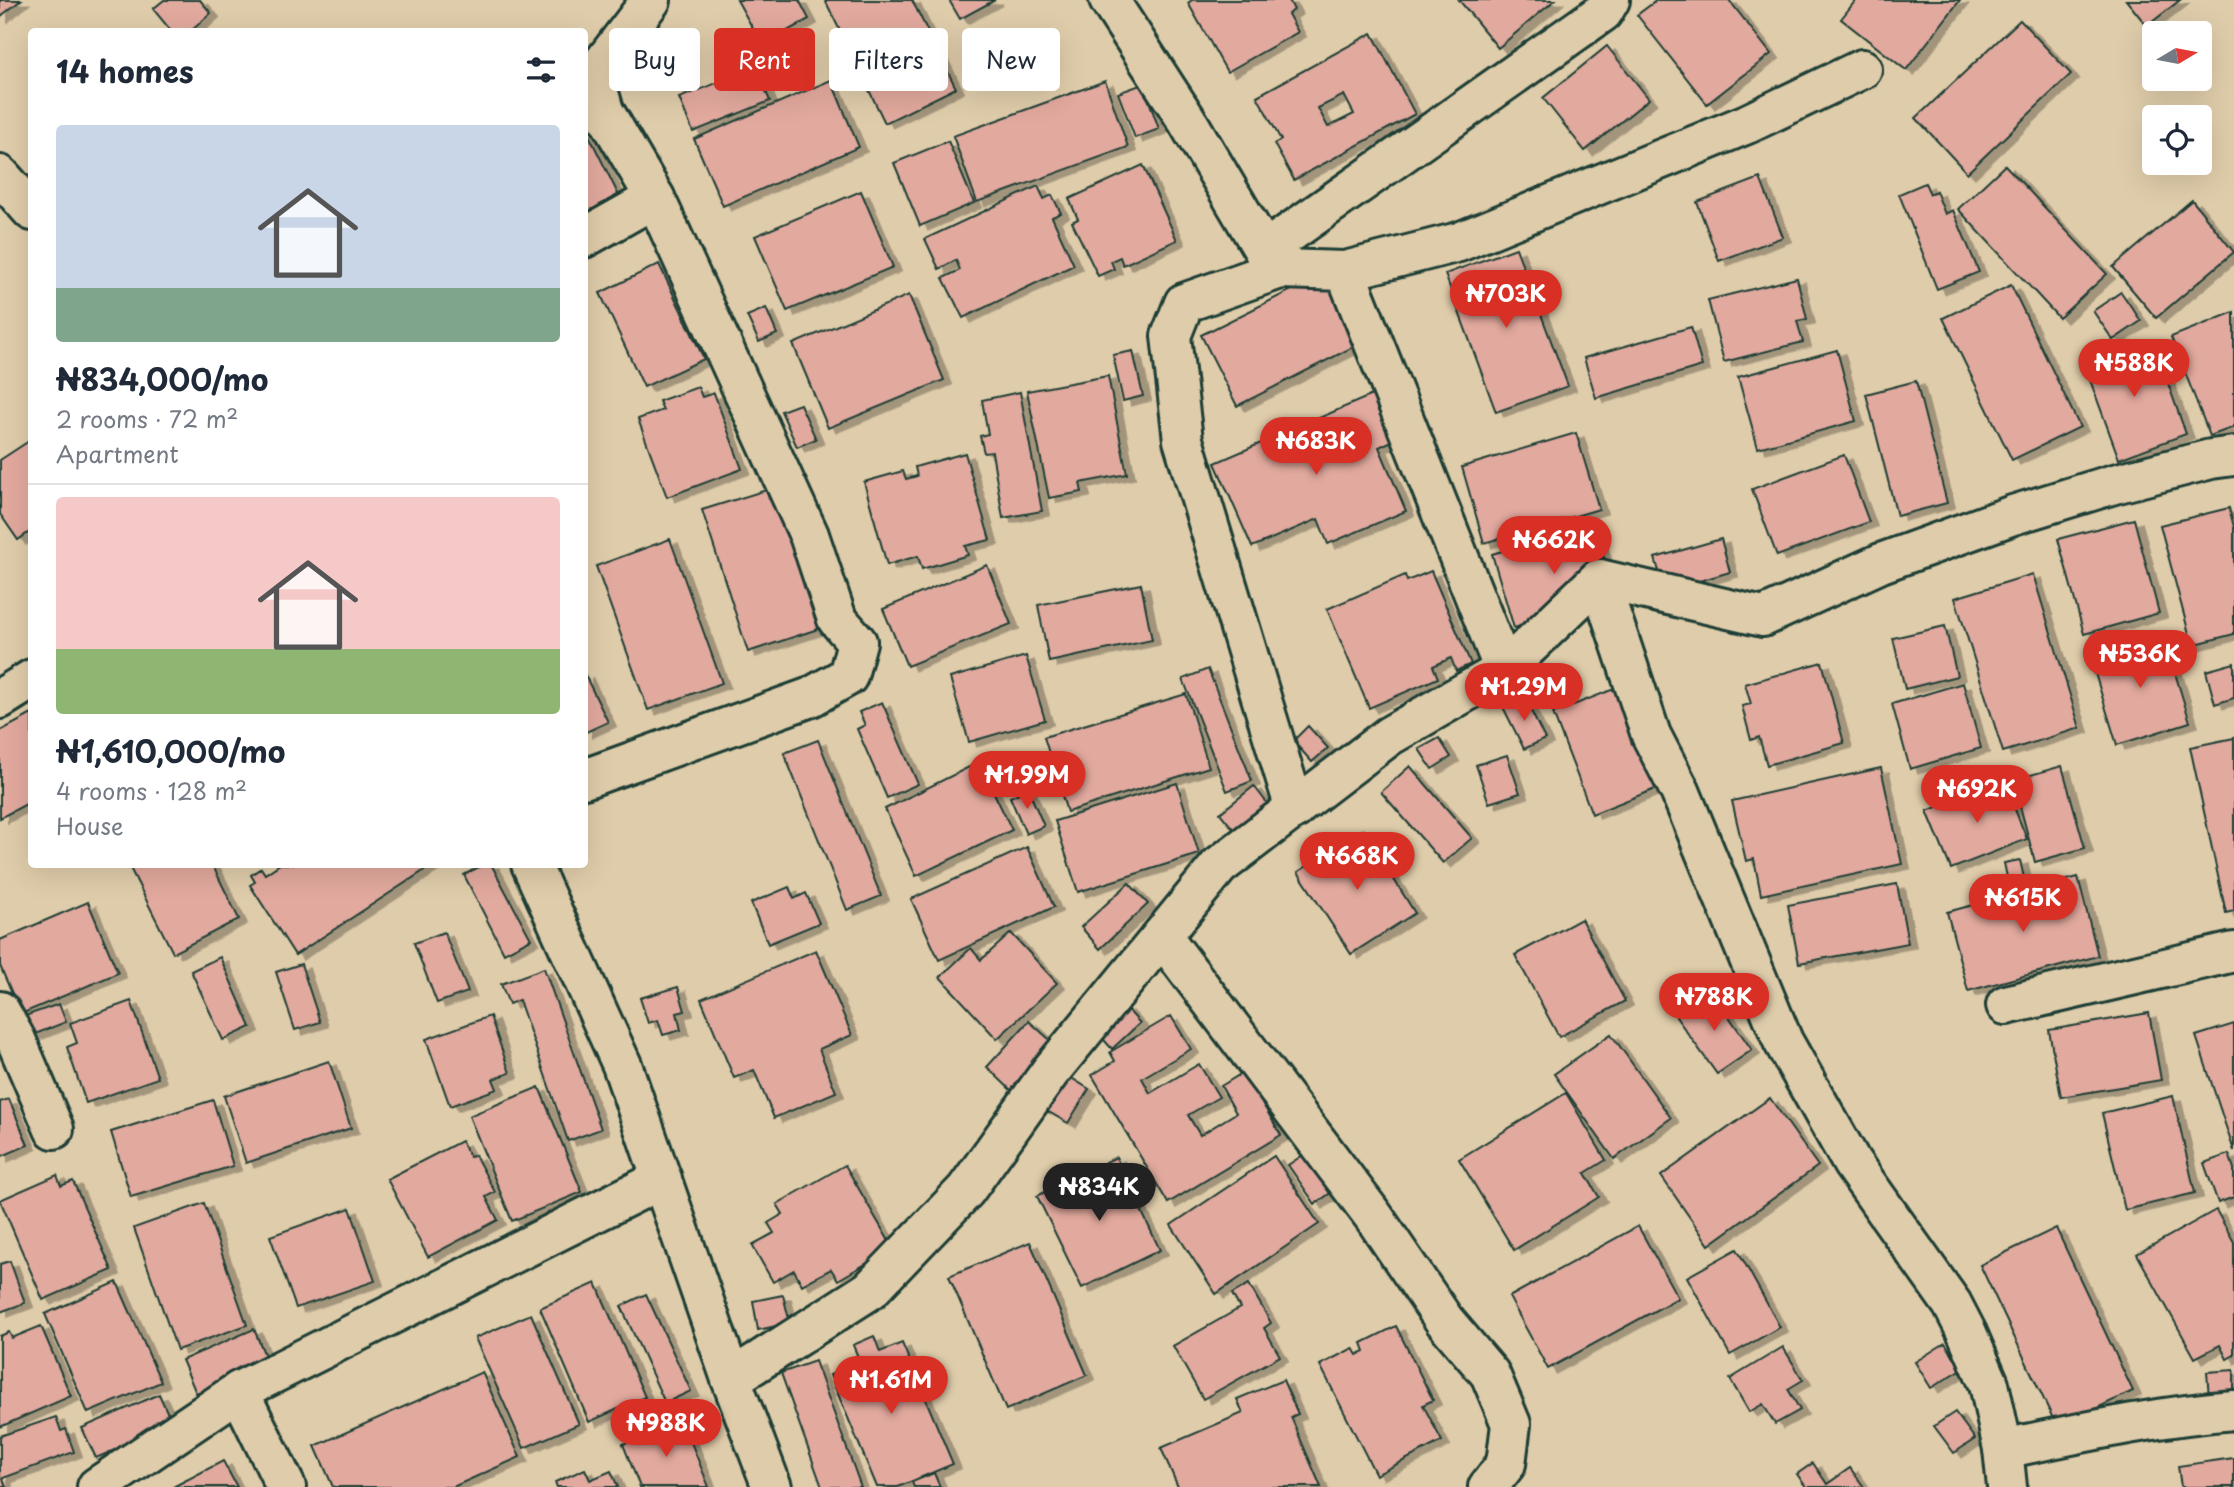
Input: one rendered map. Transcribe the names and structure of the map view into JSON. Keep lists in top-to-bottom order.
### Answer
{
  "north": "right",
  "page": {
    "chip": [
      "Buy",
      "Rent",
      "Filters",
      "New"
    ],
    "heading": "14 homes",
    "list": [
      {
        "name": "₦834,000/mo",
        "note": "2 rooms · 72 m² · Apartment"
      },
      {
        "name": "₦1,610,000/mo",
        "note": "4 rooms · 128 m² · House"
      }
    ],
    "price": [
      "₦703K",
      "₦588K",
      "₦683K",
      "₦662K",
      "₦536K",
      "₦1.29M",
      "₦1.99M",
      "₦692K",
      "₦668K",
      "₦615K",
      "₦788K",
      "₦834K",
      "₦1.61M",
      "₦988K"
    ]
  }
}
